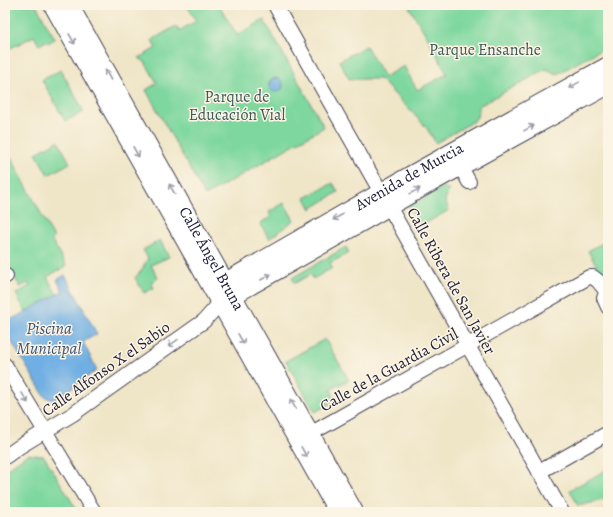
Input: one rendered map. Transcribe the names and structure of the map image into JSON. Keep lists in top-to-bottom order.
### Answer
{
  "streets": {
    "main road": ["Avenida de Murcia", "Calle Ángel Bruna"],
    "street": ["Calle Ribera de San Javier", "Calle Alfonso X el Sabio", "Calle de la Guardia Civil"]
  },
  "crossings": [
    ["Avenida de Murcia", "Calle Ángel Bruna"],
    ["Avenida de Murcia", "Calle Ribera de San Javier"],
    ["Avenida de Murcia", "Calle Alfonso X el Sabio"],
    ["Calle Ángel Bruna", "Calle Alfonso X el Sabio"],
    ["Calle Ángel Bruna", "Calle de la Guardia Civil"],
    ["Calle Ribera de San Javier", "Calle de la Guardia Civil"]
  ],
  "one_way": ["Calle Alfonso X el Sabio"],
  "water": ["Piscina Municipal"],
  "parks": ["Parque Ensanche", "Parque de Educación Vial"]
}
